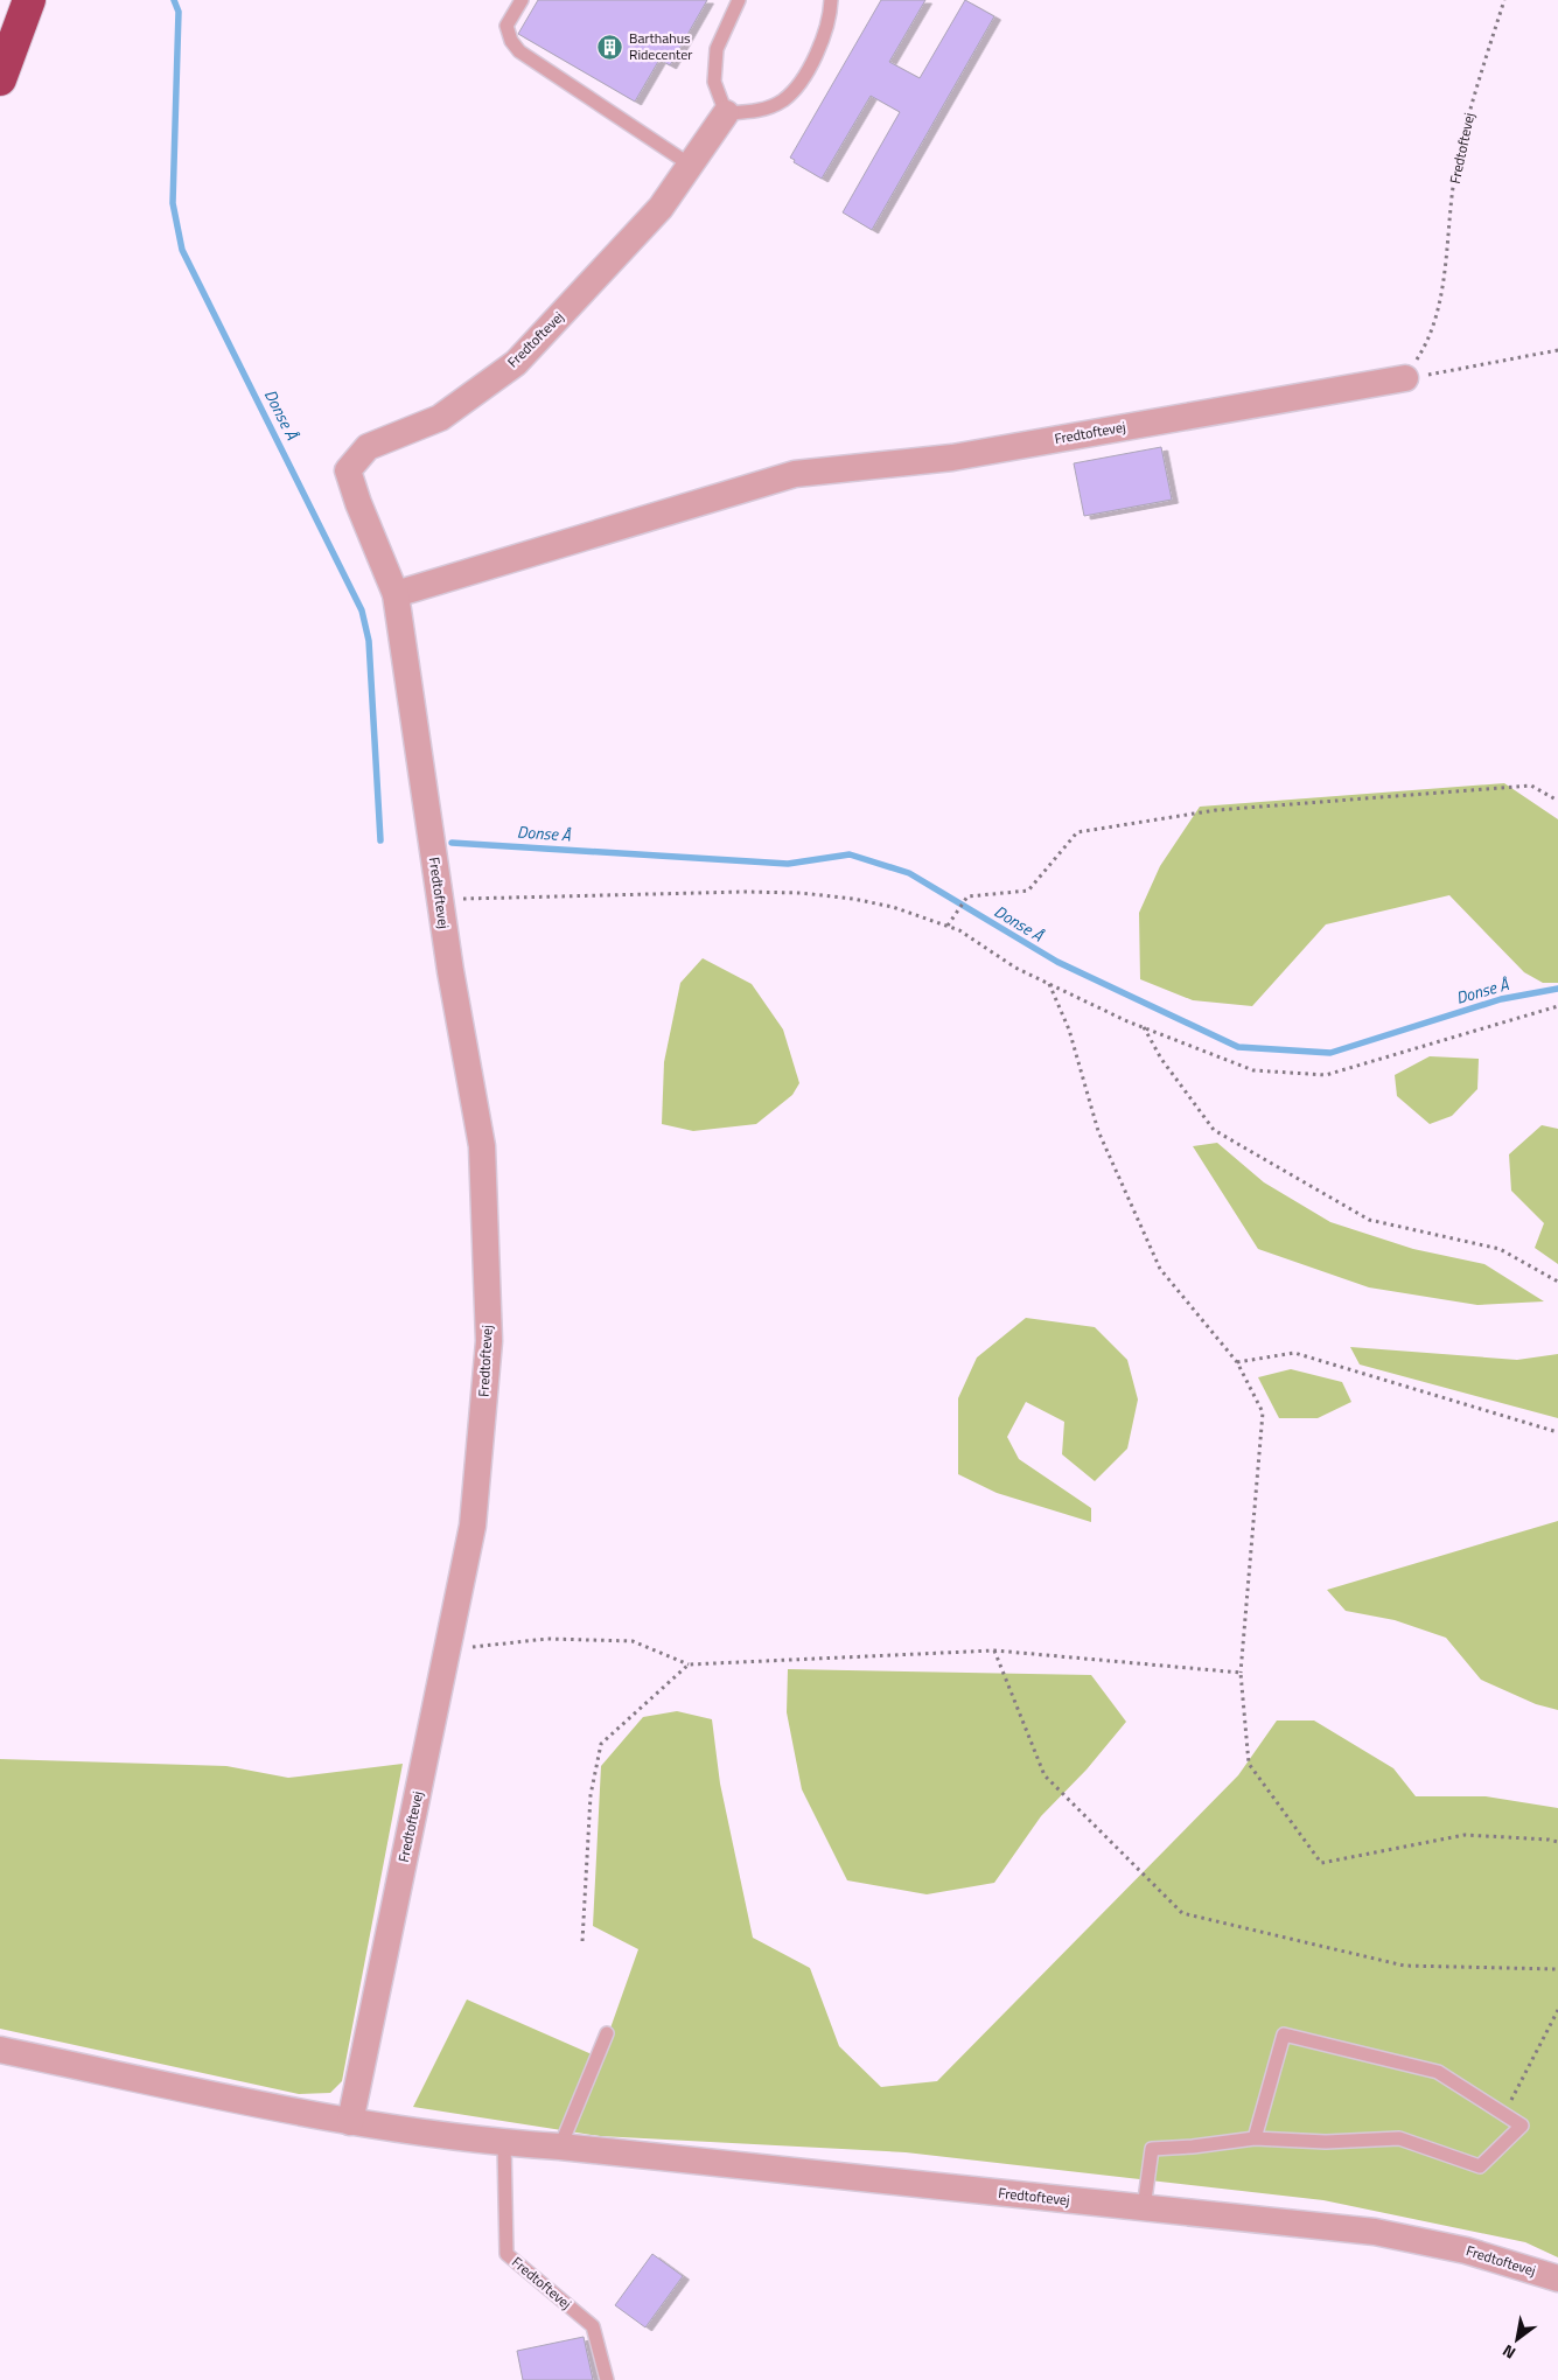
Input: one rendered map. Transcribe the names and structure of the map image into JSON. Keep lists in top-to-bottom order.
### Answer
{
  "streets": {
    "street": ["Fredtoftevej"]
  },
  "water": ["Donse Å"],
  "places": {
    "building": ["Barthahus Ridecenter"]
  },
  "north": "bottom left"
}
